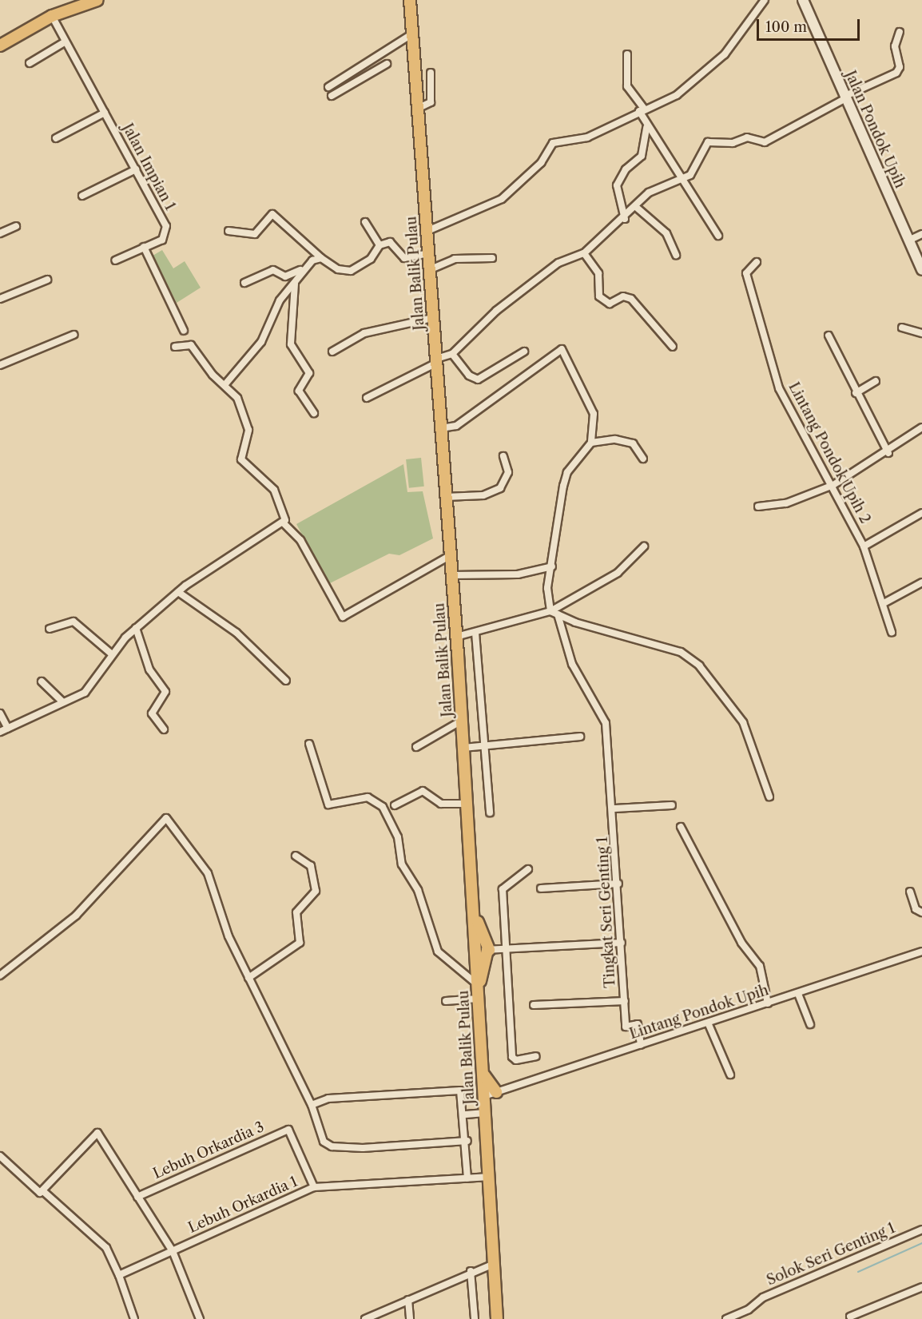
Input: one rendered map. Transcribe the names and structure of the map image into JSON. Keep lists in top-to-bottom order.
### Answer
{
  "streets": {
    "main road": ["Jalan Pondok Upih", "Jalan Balik Pulau"],
    "street": [
      "Jalan Impian 1",
      "Lintang Pondok Upih 2",
      "Tingkat Seri Genting 1",
      "Lintang Pondok Upih",
      "Lebuh Orkardia 3",
      "Lebuh Orkardia 1",
      "Solok Seri Genting 1"
    ]
  },
  "crossings": [
    ["Jalan Balik Pulau", "Lintang Pondok Upih"],
    ["Jalan Balik Pulau", "Lebuh Orkardia 1"],
    ["Tingkat Seri Genting 1", "Lintang Pondok Upih"],
    ["Lebuh Orkardia 3", "Lebuh Orkardia 1"]
  ],
  "scale_bar": "100 m"
}
